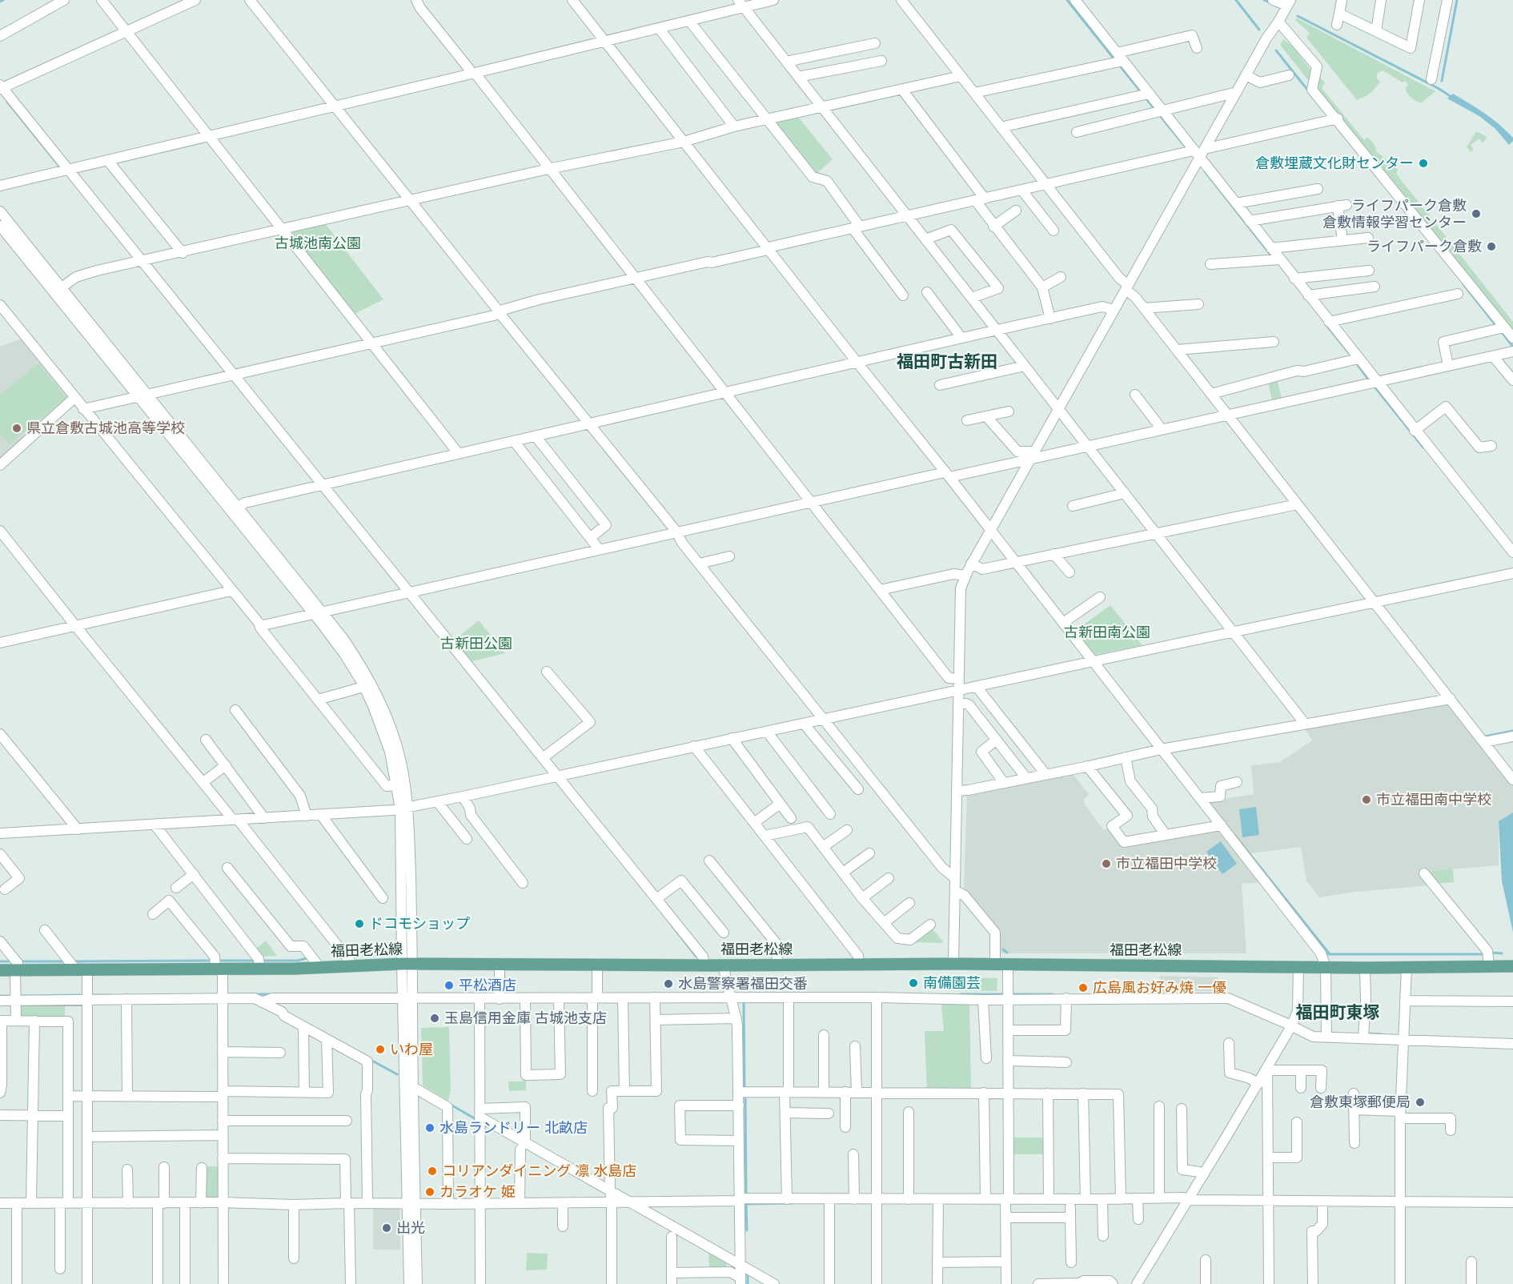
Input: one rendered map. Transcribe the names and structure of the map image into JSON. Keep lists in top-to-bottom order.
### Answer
{
  "streets": {
    "main road": ["福田老松線"]
  },
  "districts": ["福田町古新田", "福田町東塚"],
  "parks": ["古城池南公園", "古新田南公園", "古新田公園"],
  "places": [
    "倉敷埋蔵文化財センター",
    "ライフパーク倉敷 倉敷情報学習センター",
    "ライフパーク倉敷",
    "県立倉敷古城池高等学校",
    "市立福田南中学校",
    "市立福田中学校",
    "ドコモショップ",
    "南備園芸",
    "水島警察署福田交番",
    "平松酒店",
    "広島風お好み焼 一優",
    "玉島信用金庫 古城池支店",
    "いわ屋",
    "倉敷東塚郵便局",
    "水島ランドリー 北畝店",
    "コリアンダイニング 凛 水島店",
    "カラオケ 姫",
    "出光"
  ]
}
